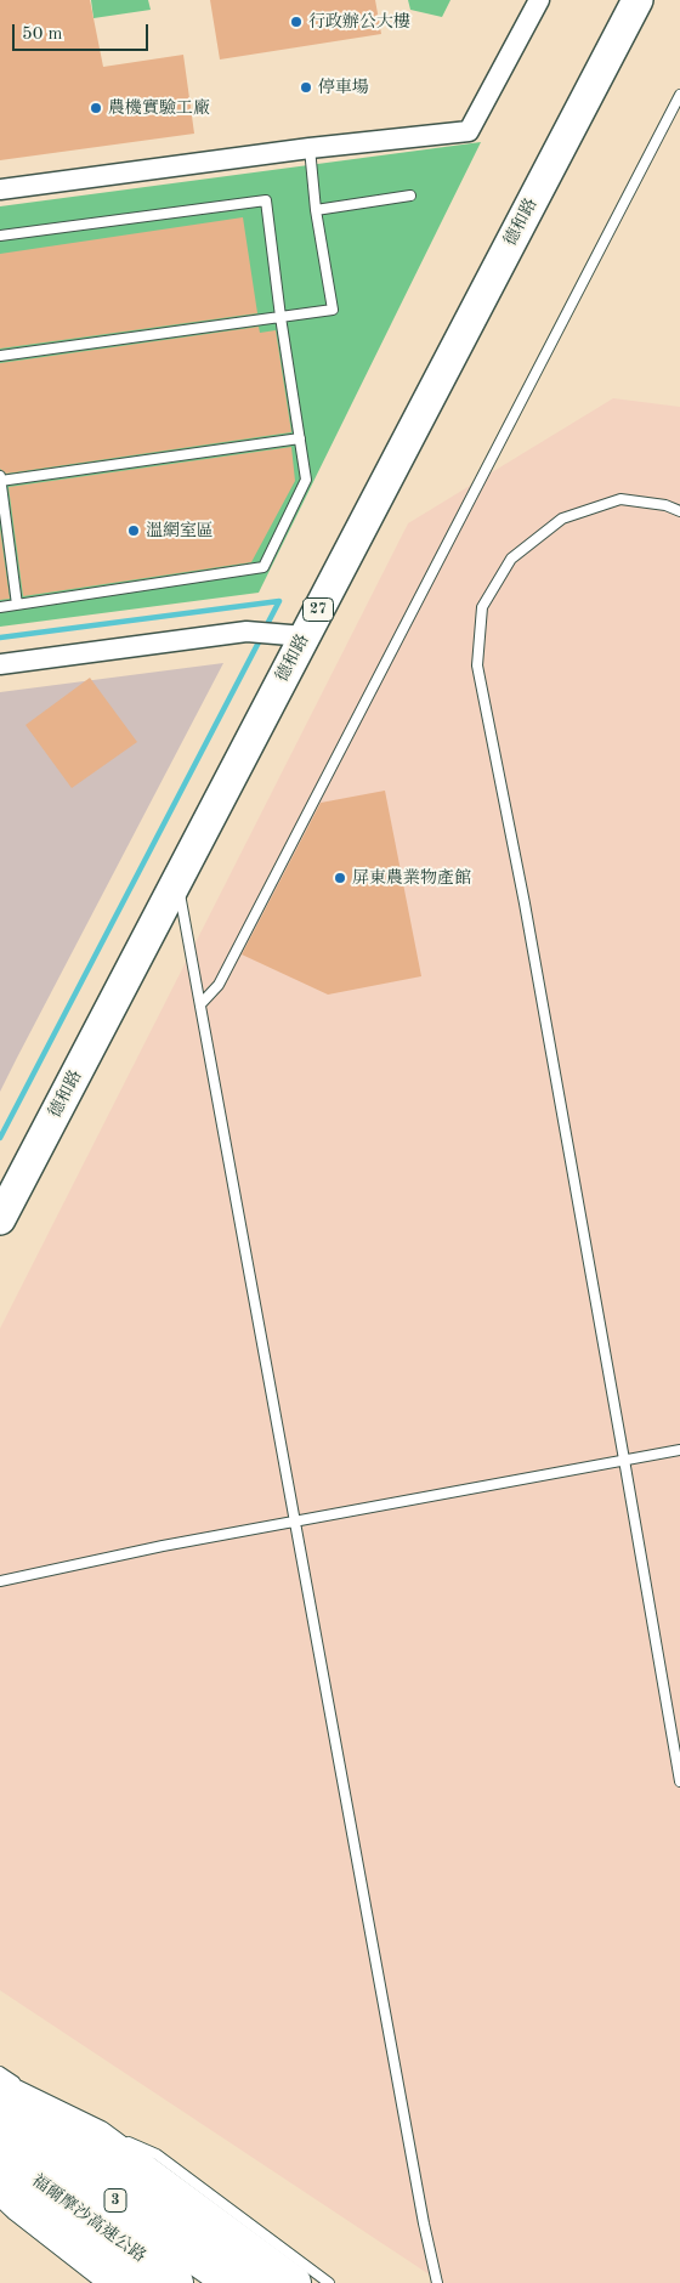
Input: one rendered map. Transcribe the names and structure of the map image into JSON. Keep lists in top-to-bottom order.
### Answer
{
  "streets": {
    "highway": ["3", "福爾摩沙高速公路"],
    "main road": ["德和路", "27"]
  },
  "places": [
    "行政辦公大樓",
    "停車場",
    "農機實驗工廠",
    "溫網室區",
    "屏東農業物產館"
  ],
  "scale_bar": "50 m"
}
